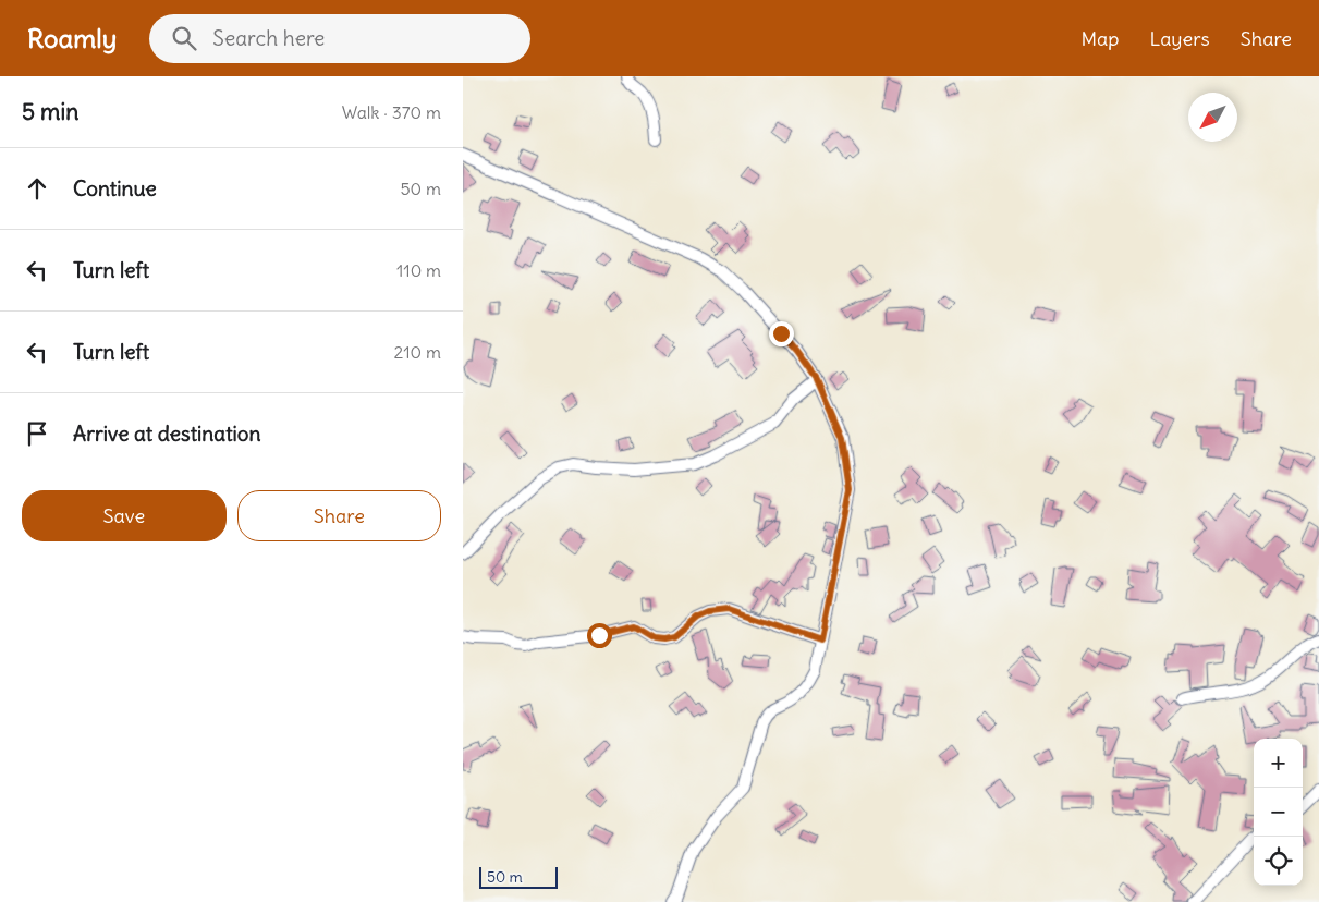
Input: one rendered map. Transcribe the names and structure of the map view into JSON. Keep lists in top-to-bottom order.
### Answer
{
  "scale_bar": "50 m",
  "north": "bottom left",
  "page": {
    "header": "Roamly",
    "search": "Search here",
    "nav": ["Map", "Layers", "Share"],
    "heading": ["5 min", "Walk · 370 m"],
    "list": [
      ["Continue", "50 m"],
      ["Turn left", "110 m"],
      ["Turn left", "210 m"],
      "Arrive at destination"
    ],
    "buttons": ["Save", "Share"],
    "map_buttons": ["+", "−"],
    "scale": "50 m"
  }
}
